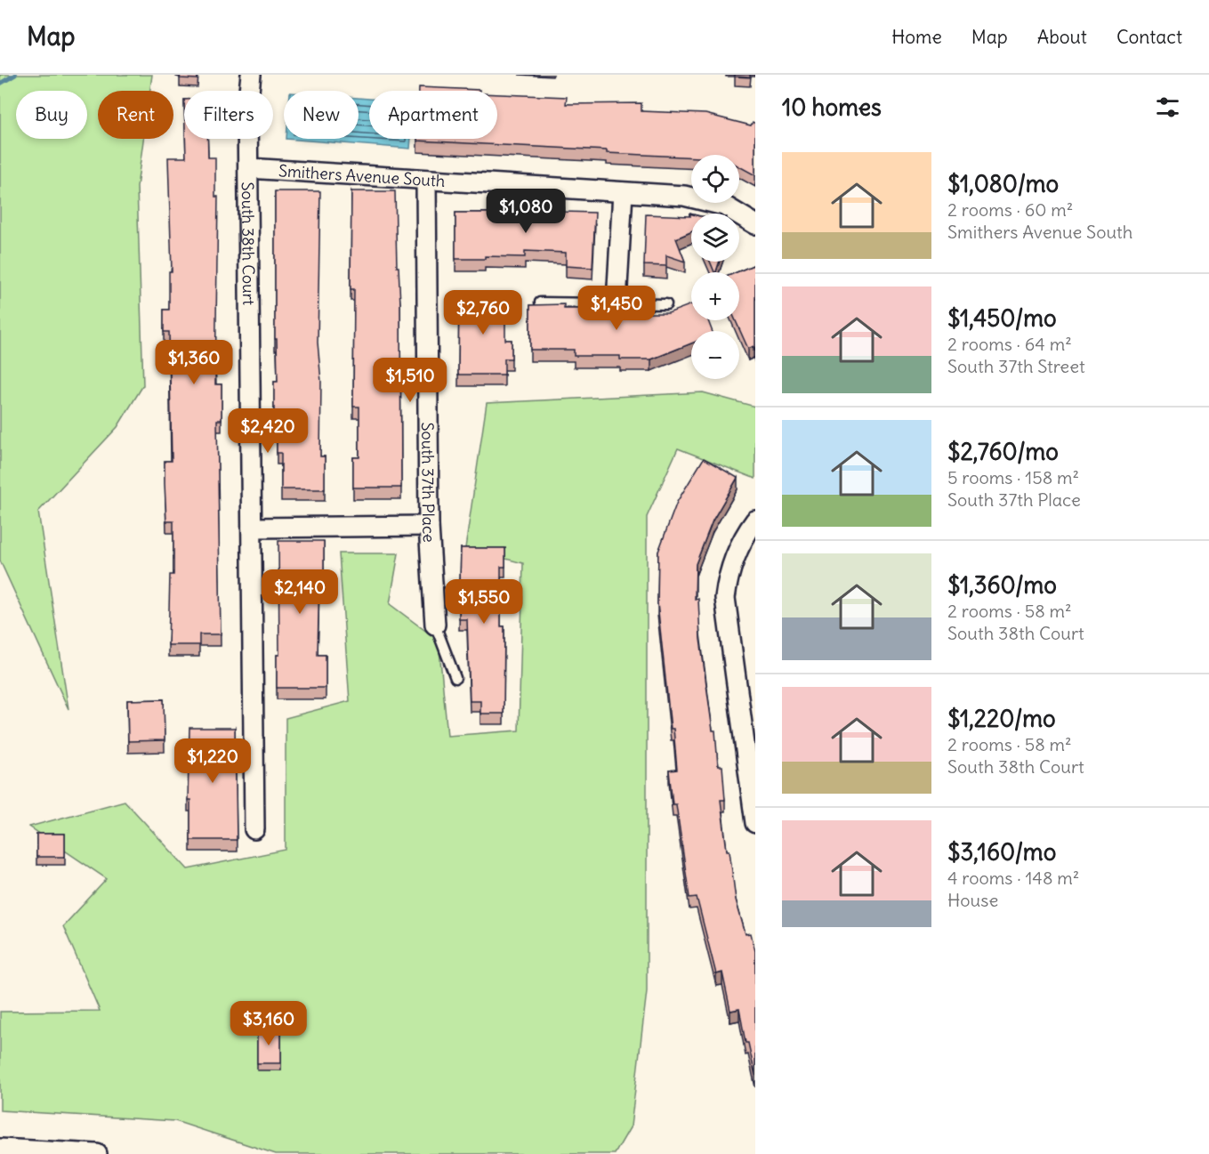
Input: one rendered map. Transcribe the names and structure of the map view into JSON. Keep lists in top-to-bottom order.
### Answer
{
  "streets": {
    "street": ["Smithers Avenue South", "South 38th Court", "South 37th Place"]
  },
  "crossings": [
    ["Smithers Avenue South", "South 38th Court"],
    ["Smithers Avenue South", "South 37th Place"]
  ],
  "page": {
    "header": "Map",
    "nav": [
      "Home",
      "Map",
      "About",
      "Contact"
    ],
    "heading": "10 homes",
    "chip": [
      "Buy",
      "Rent",
      "Filters",
      "New",
      "Apartment"
    ],
    "list": [
      {
        "name": "$1,080/mo",
        "note": "2 rooms · 60 m² · Smithers Avenue South"
      },
      {
        "name": "$1,450/mo",
        "note": "2 rooms · 64 m² · South 37th Street"
      },
      {
        "name": "$2,760/mo",
        "note": "5 rooms · 158 m² · South 37th Place"
      },
      {
        "name": "$1,360/mo",
        "note": "2 rooms · 58 m² · South 38th Court"
      },
      {
        "name": "$1,220/mo",
        "note": "2 rooms · 58 m² · South 38th Court"
      },
      {
        "name": "$3,160/mo",
        "note": "4 rooms · 148 m² · House"
      }
    ],
    "map_buttons": ["+", "−"],
    "price": [
      "$1,080",
      "$1,450",
      "$2,760",
      "$1,360",
      "$1,510",
      "$2,420",
      "$2,140",
      "$1,550",
      "$1,220",
      "$3,160"
    ]
  }
}
